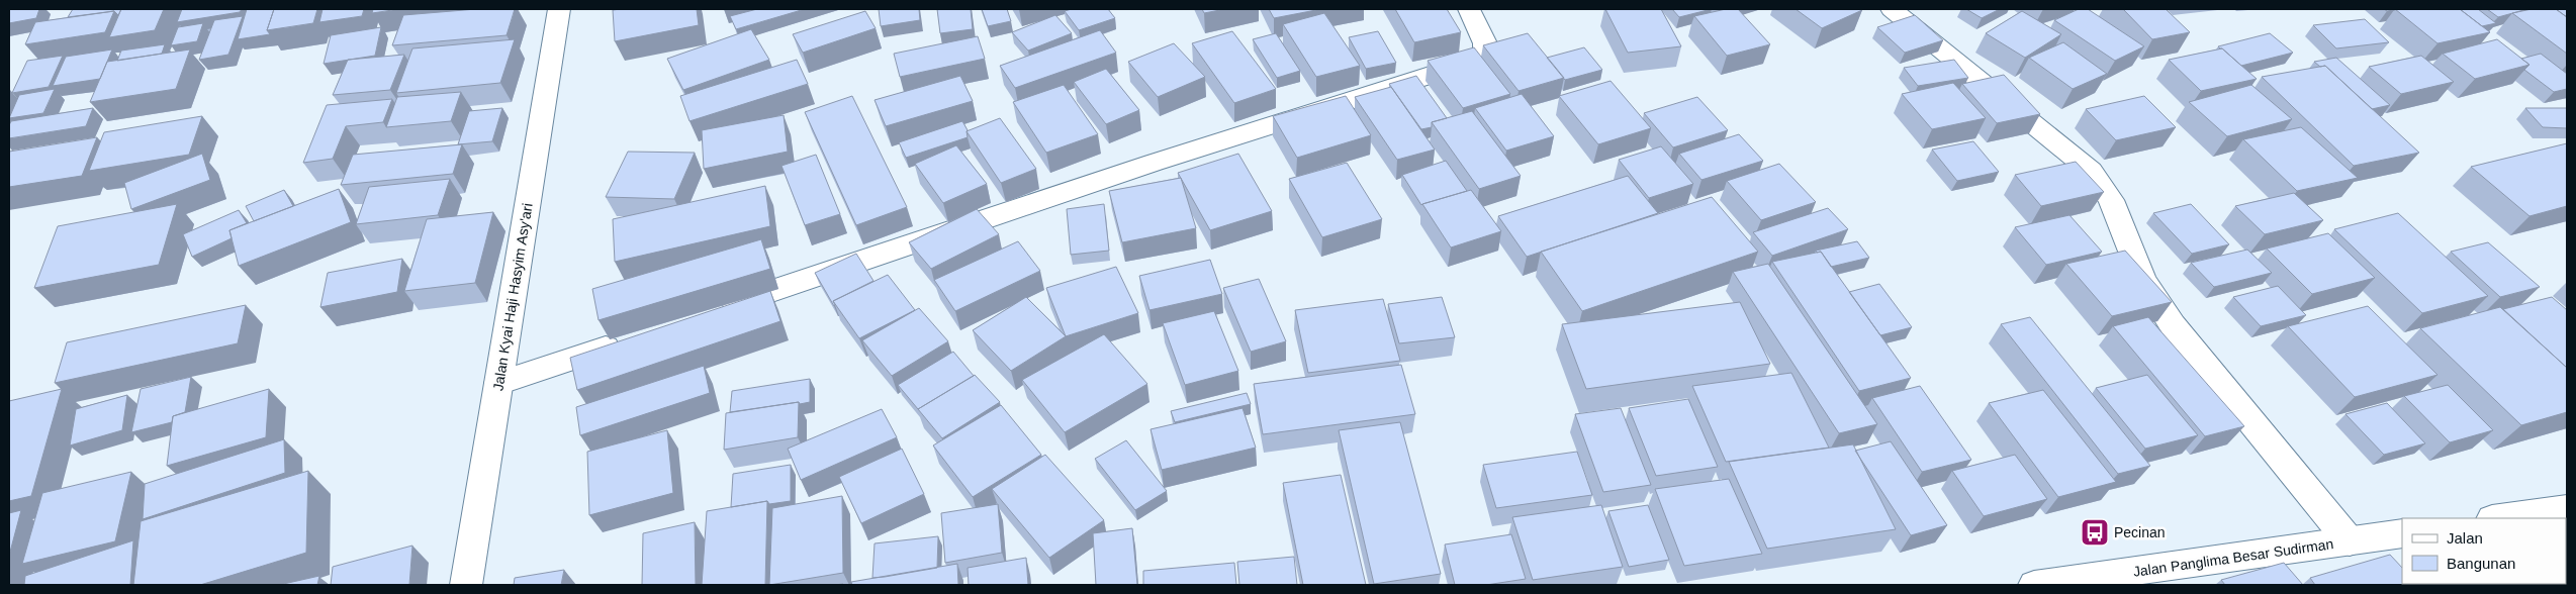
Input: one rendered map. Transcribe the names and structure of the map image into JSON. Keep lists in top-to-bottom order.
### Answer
{
  "streets": {
    "street": ["Jalan Kyai Haji Hasyim Asy'ari", "Jalan Panglima Besar Sudirman"]
  },
  "places": {
    "bus stop": ["Pecinan"]
  },
  "legend": ["Jalan", "Bangunan"]
}
